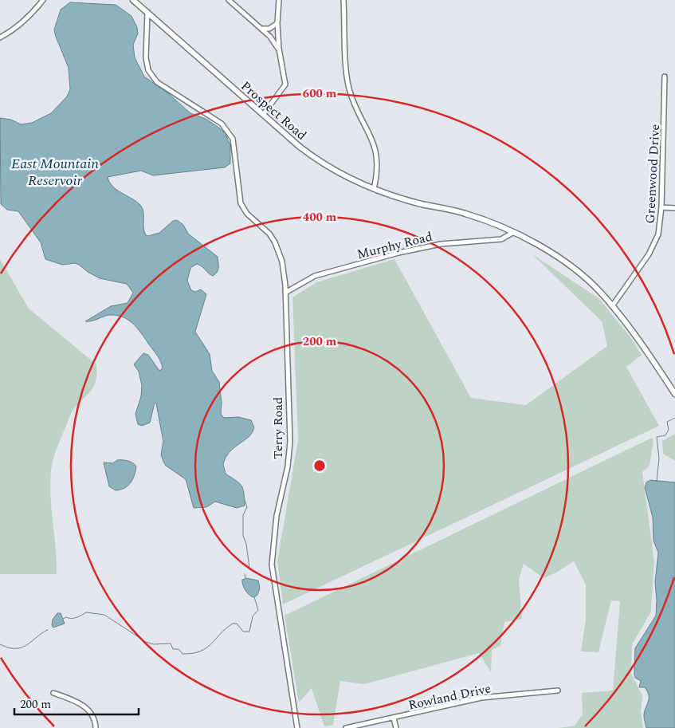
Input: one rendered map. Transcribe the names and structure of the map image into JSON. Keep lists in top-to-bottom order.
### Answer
{
  "streets": {
    "main road": ["Prospect Road"],
    "street": [
      "Greenwood Drive",
      "Murphy Road",
      "Terry Road",
      "Rowland Drive"
    ]
  },
  "crossings": [
    ["Prospect Road", "Greenwood Drive"],
    ["Prospect Road", "Murphy Road"],
    ["Prospect Road", "Terry Road"],
    ["Murphy Road", "Terry Road"]
  ],
  "water": ["East Mountain Reservoir"],
  "scale_bar": "200 m",
  "rings": ["600 m", "400 m", "200 m"]
}
